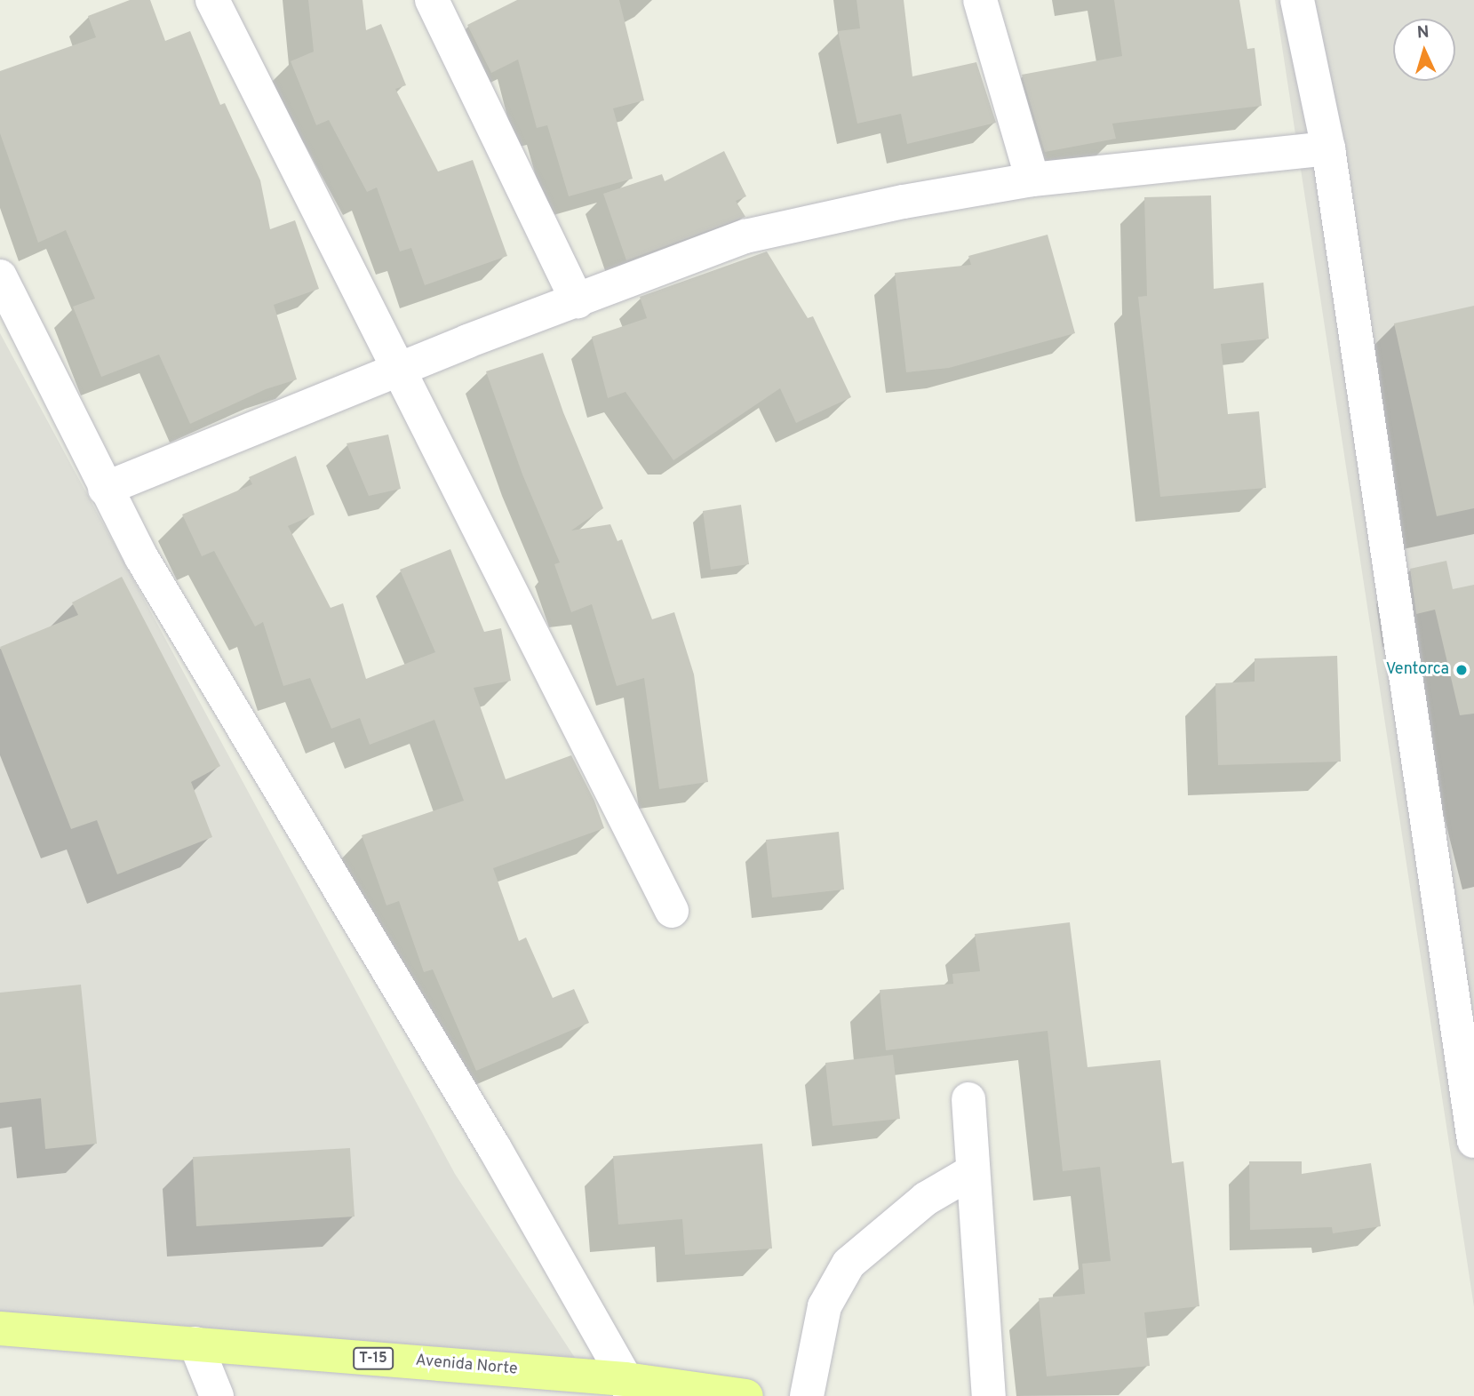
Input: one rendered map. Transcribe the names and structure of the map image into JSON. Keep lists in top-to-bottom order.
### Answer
{
  "streets": {
    "highway": ["T-15", "Avenida Norte"]
  },
  "places": ["Ventorca"],
  "north": "top"
}
